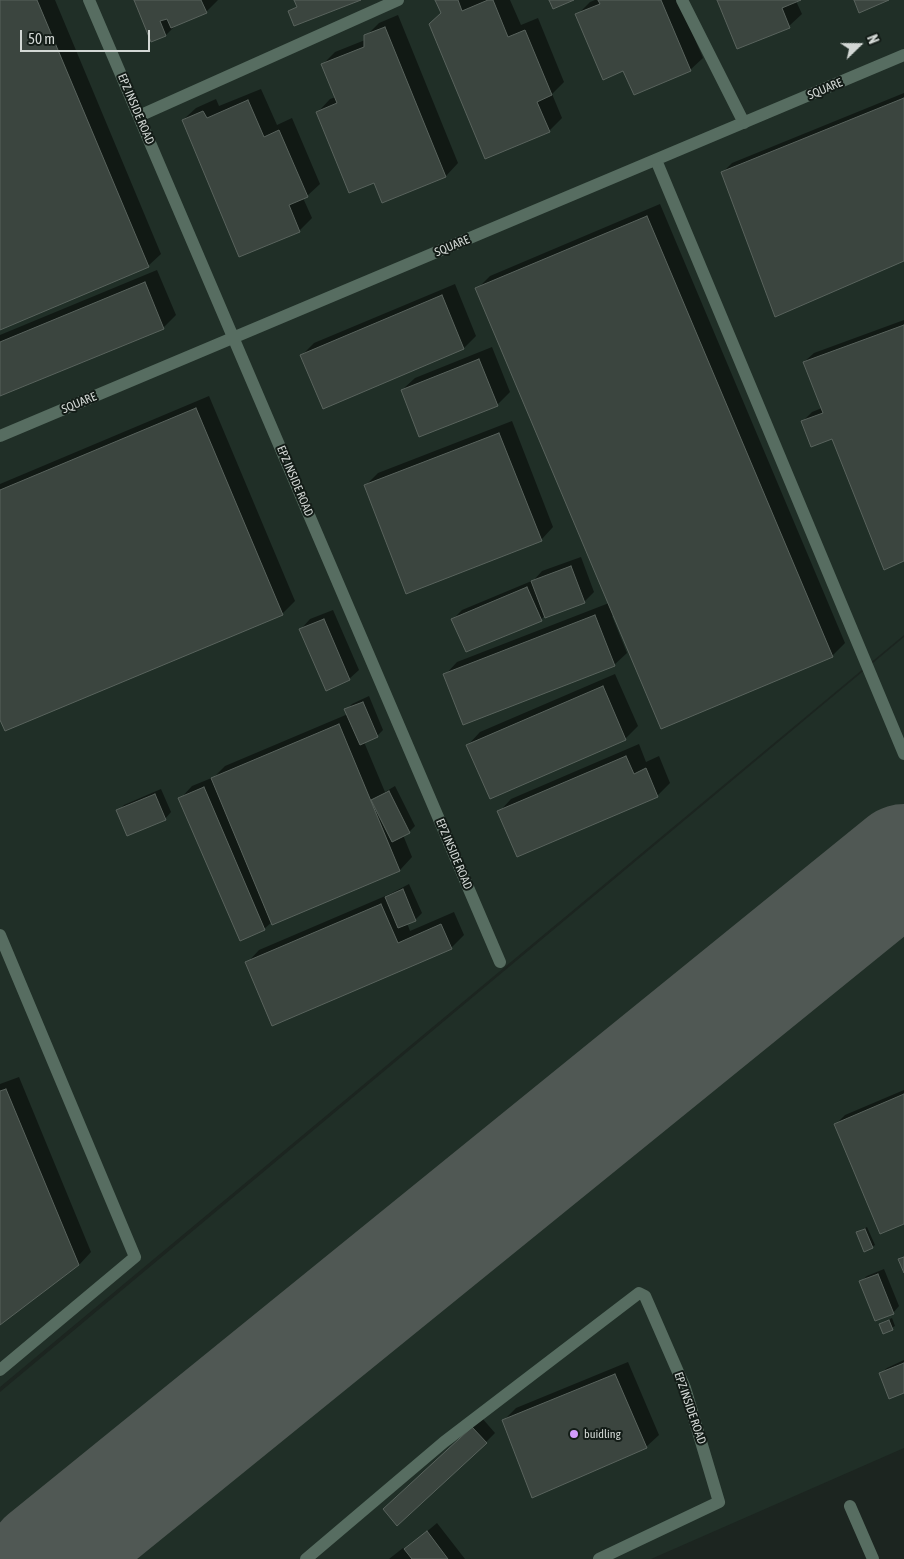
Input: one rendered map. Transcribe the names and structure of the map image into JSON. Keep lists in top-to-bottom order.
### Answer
{
  "streets": {
    "street": ["SQUARE", "EPZ INSIDE ROAD"]
  },
  "crossings": [
    ["SQUARE", "EPZ INSIDE ROAD"]
  ],
  "places": ["buidling"],
  "scale_bar": "50 m",
  "north": "right"
}
